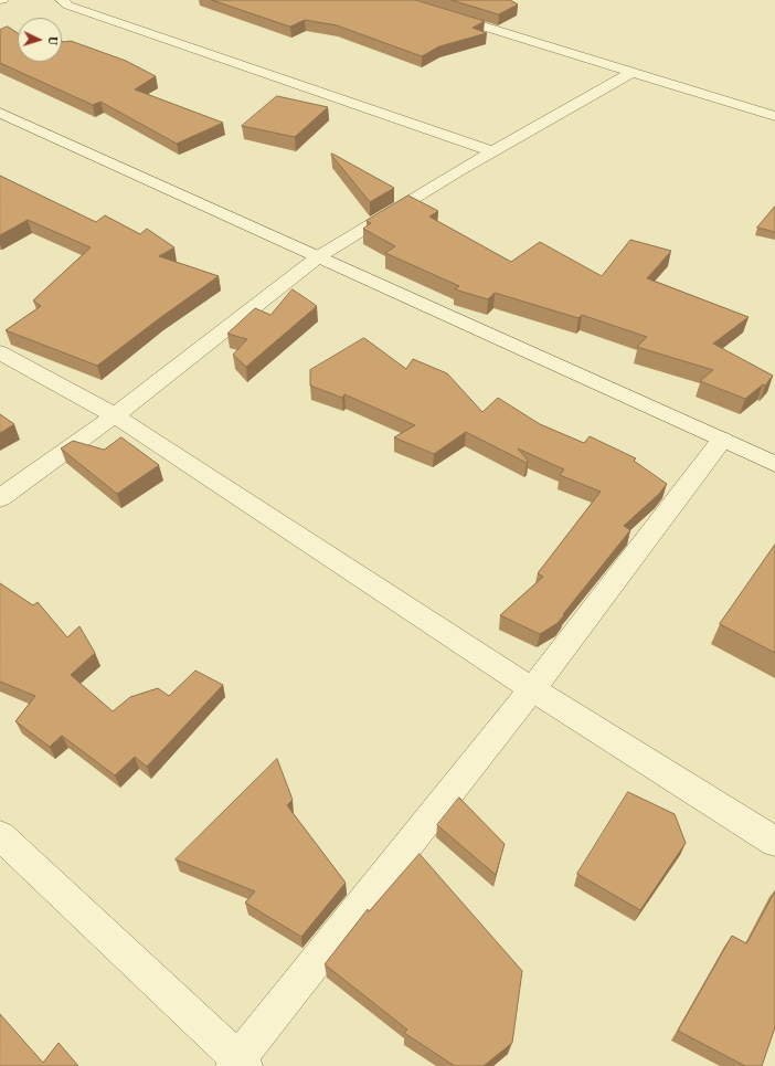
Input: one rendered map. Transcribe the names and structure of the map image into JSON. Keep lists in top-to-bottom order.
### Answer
{
  "north": "right"
}
